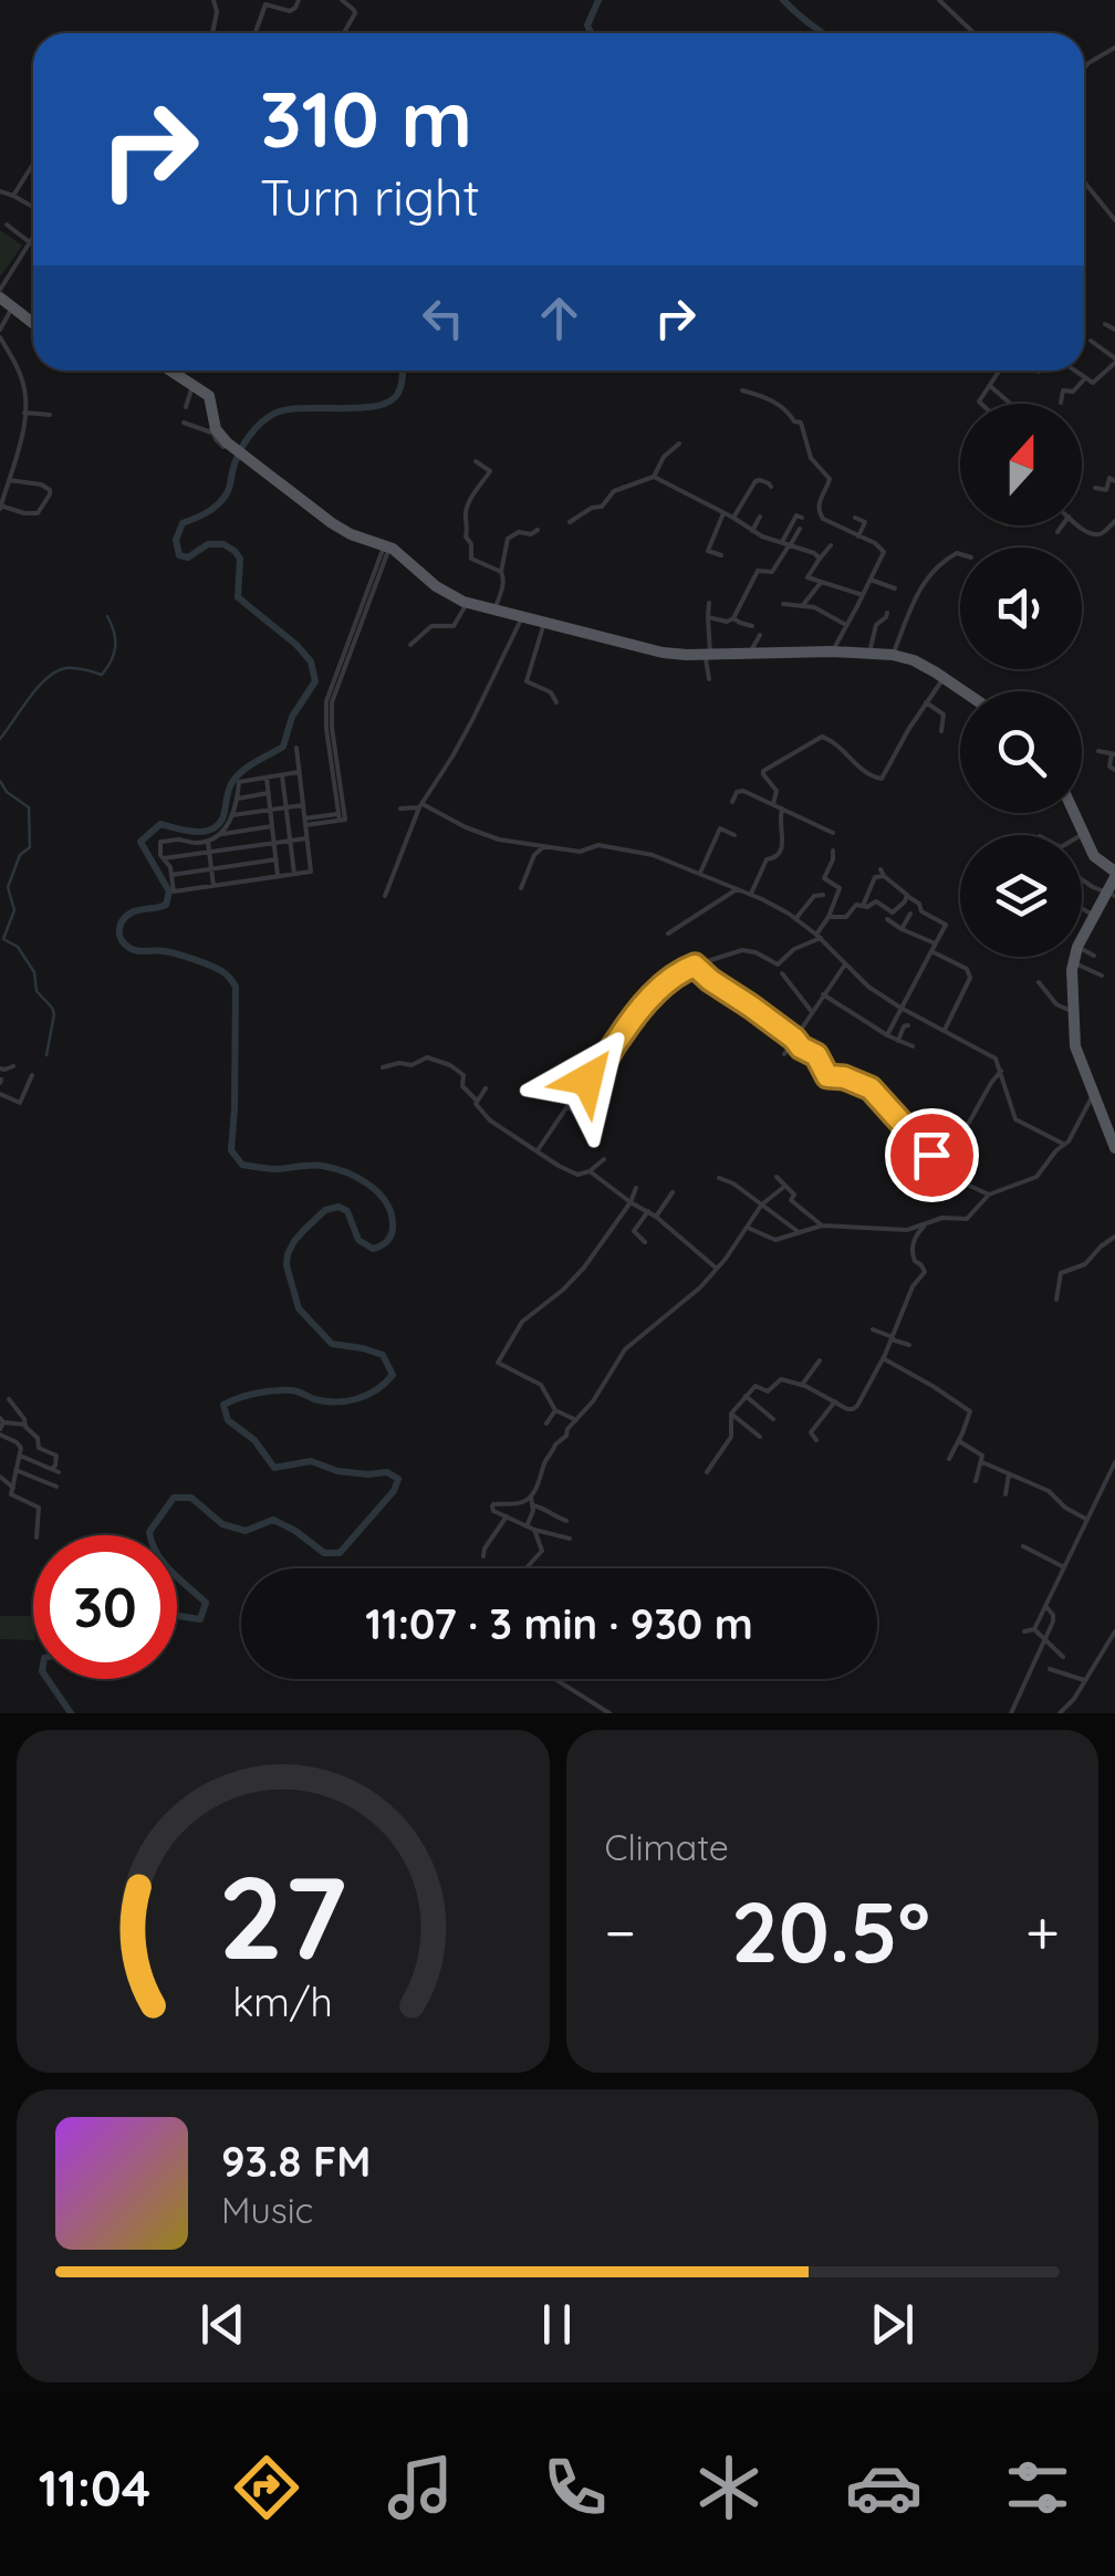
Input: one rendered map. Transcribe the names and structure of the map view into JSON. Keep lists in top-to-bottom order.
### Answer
{
  "north": "top",
  "page": {
    "turn": ["310 m", "Turn right"],
    "limit": "30",
    "trip": "11:07 · 3 min · 930 m",
    "tile": "Climate",
    "heat": ["−", "20.5°", "+"],
    "song": ["93.8 FM", "Music"],
    "tabs": "11:04",
    "gauge": ["27", "km/h"]
  }
}
